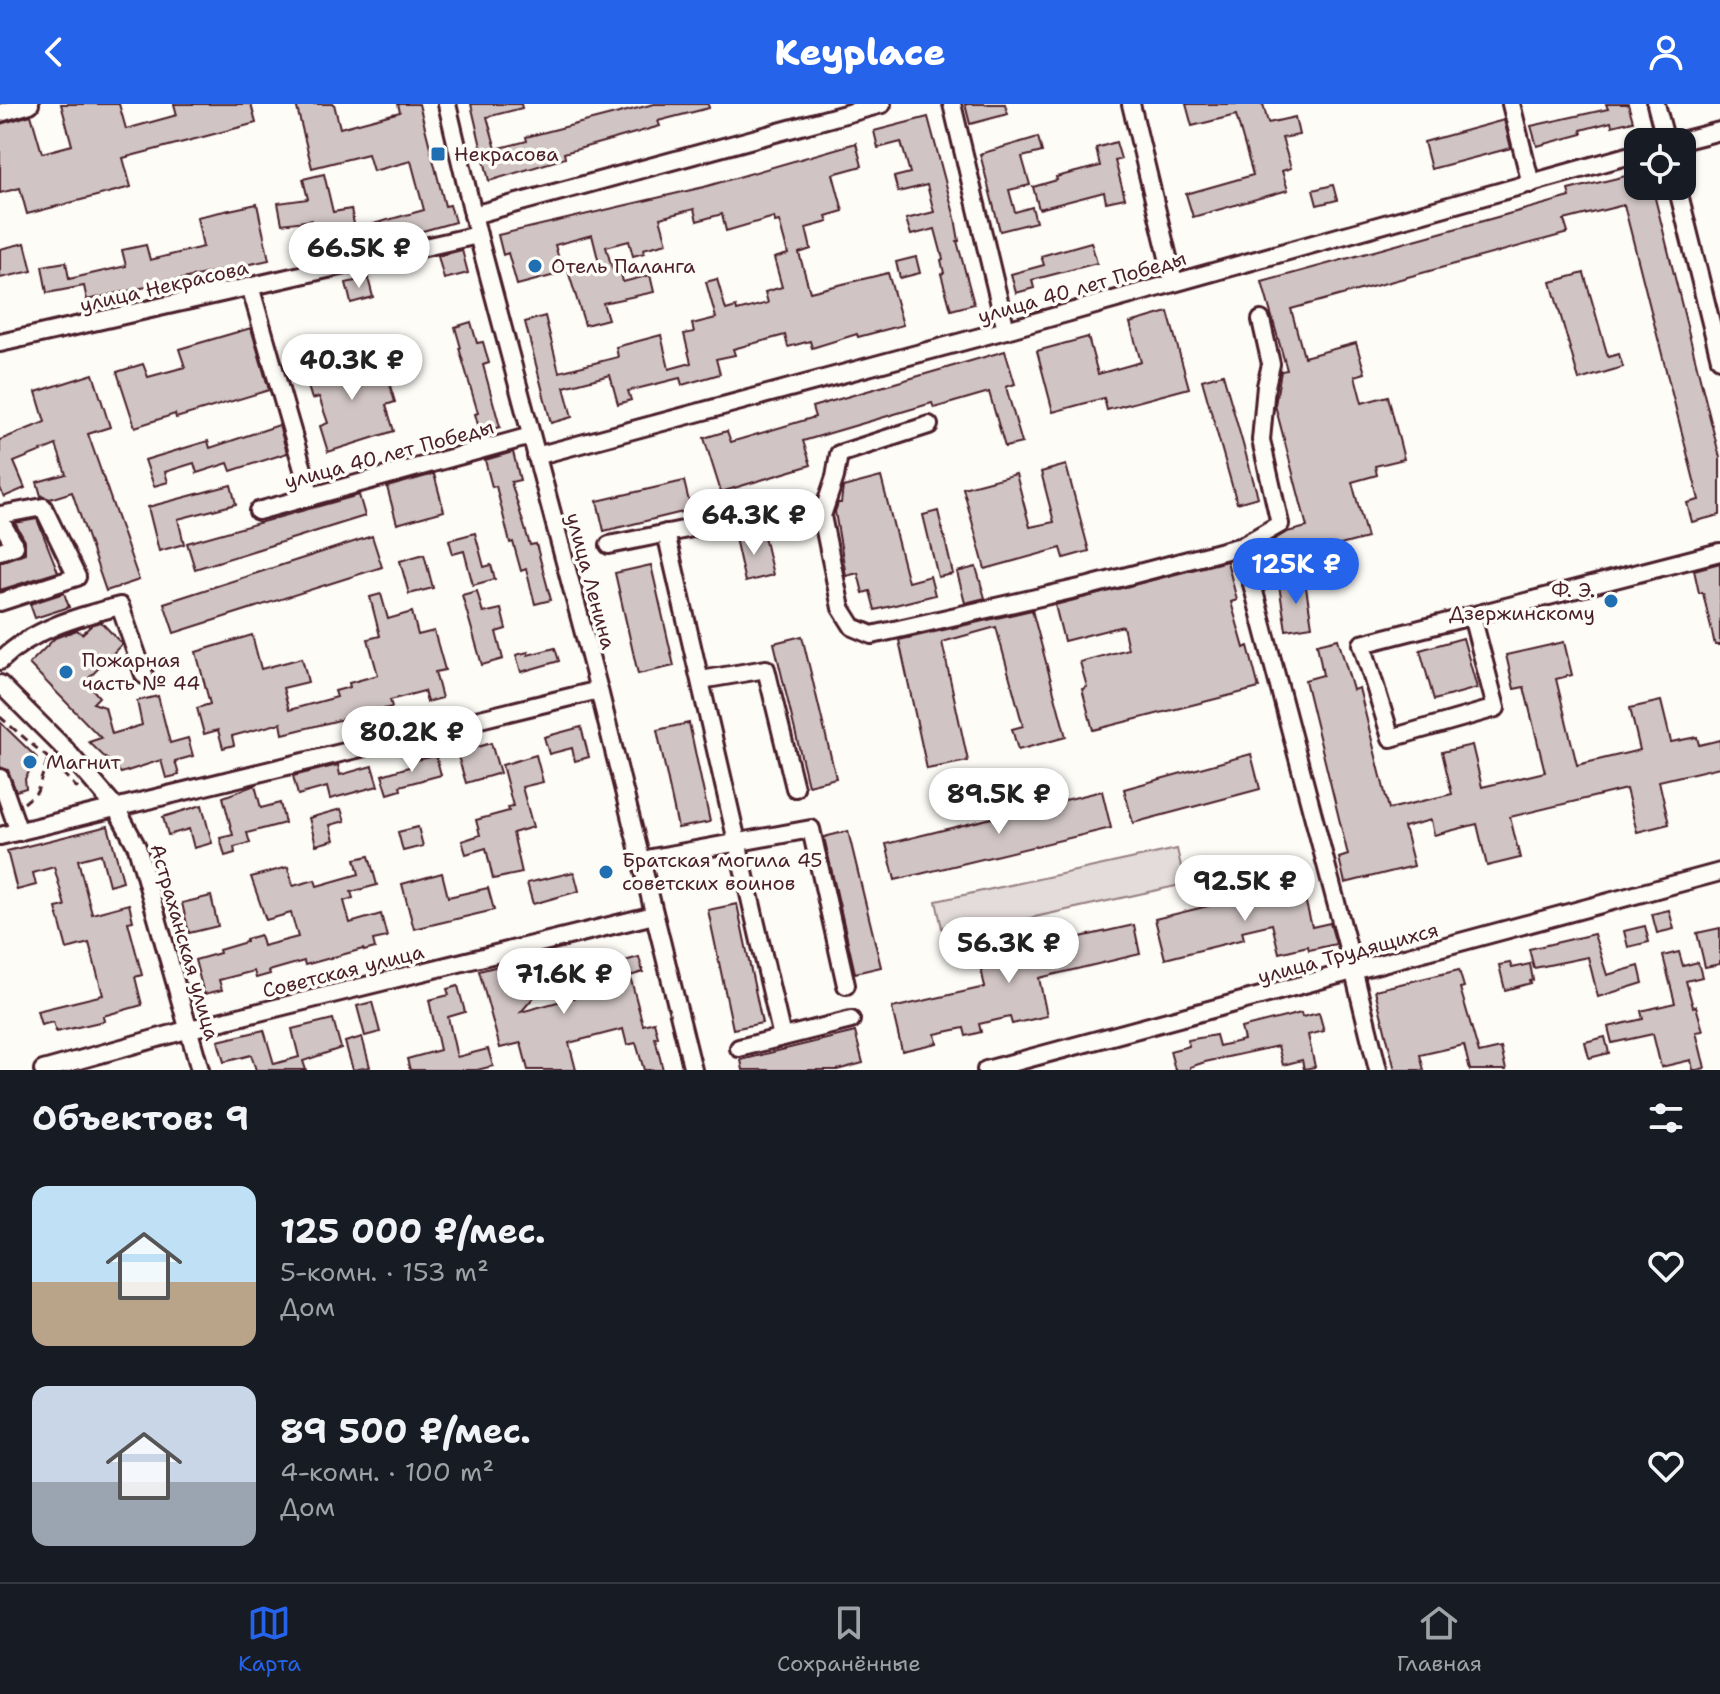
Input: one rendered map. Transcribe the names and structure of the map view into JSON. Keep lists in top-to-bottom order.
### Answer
{
  "streets": {
    "street": [
      "улица Некрасова",
      "улица 40 лет Победы",
      "улица Ленина",
      "Астраханская улица",
      "улица Трудящихся",
      "Советская улица"
    ]
  },
  "crossings": [
    ["улица Некрасова", "улица Ленина"],
    ["улица 40 лет Победы", "улица Ленина"],
    ["улица Ленина", "Советская улица"],
    ["Астраханская улица", "Советская улица"]
  ],
  "places": {
    "transit": ["Некрасова"],
    "other": [
      "Отель Паланга",
      "Ф. Э. Дзержинскому",
      "Пожарная часть № 44",
      "Магнит",
      "Братская могила 45 советских воинов"
    ]
  },
  "page": {
    "header": "Keyplace",
    "price": [
      "66.5K ₽",
      "40.3K ₽",
      "64.3K ₽",
      "125K ₽",
      "80.2K ₽",
      "89.5K ₽",
      "92.5K ₽",
      "56.3K ₽",
      "71.6K ₽"
    ],
    "heading": "Объектов: 9",
    "list": [
      {
        "name": "125 000 ₽/мес.",
        "note": "5-комн. · 153 m² · Дом"
      },
      {
        "name": "89 500 ₽/мес.",
        "note": "4-комн. · 100 m² · Дом"
      }
    ],
    "tabs": ["Карта", "Сохранённые", "Главная"]
  }
}
